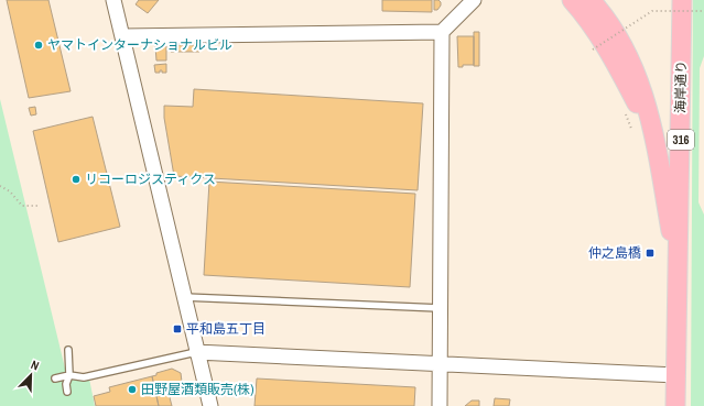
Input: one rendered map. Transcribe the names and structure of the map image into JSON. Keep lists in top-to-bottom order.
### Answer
{
  "streets": {
    "main road": ["海岸通り", "316"]
  },
  "crossings": [
    ["海岸通り", "316"]
  ],
  "places": {
    "other": ["ヤマトインターナショナルビル", "リコーロジスティクス", "田野屋酒類販売(株)"],
    "transit": ["仲之島橋", "平和島五丁目"]
  },
  "north": "top right"
}
